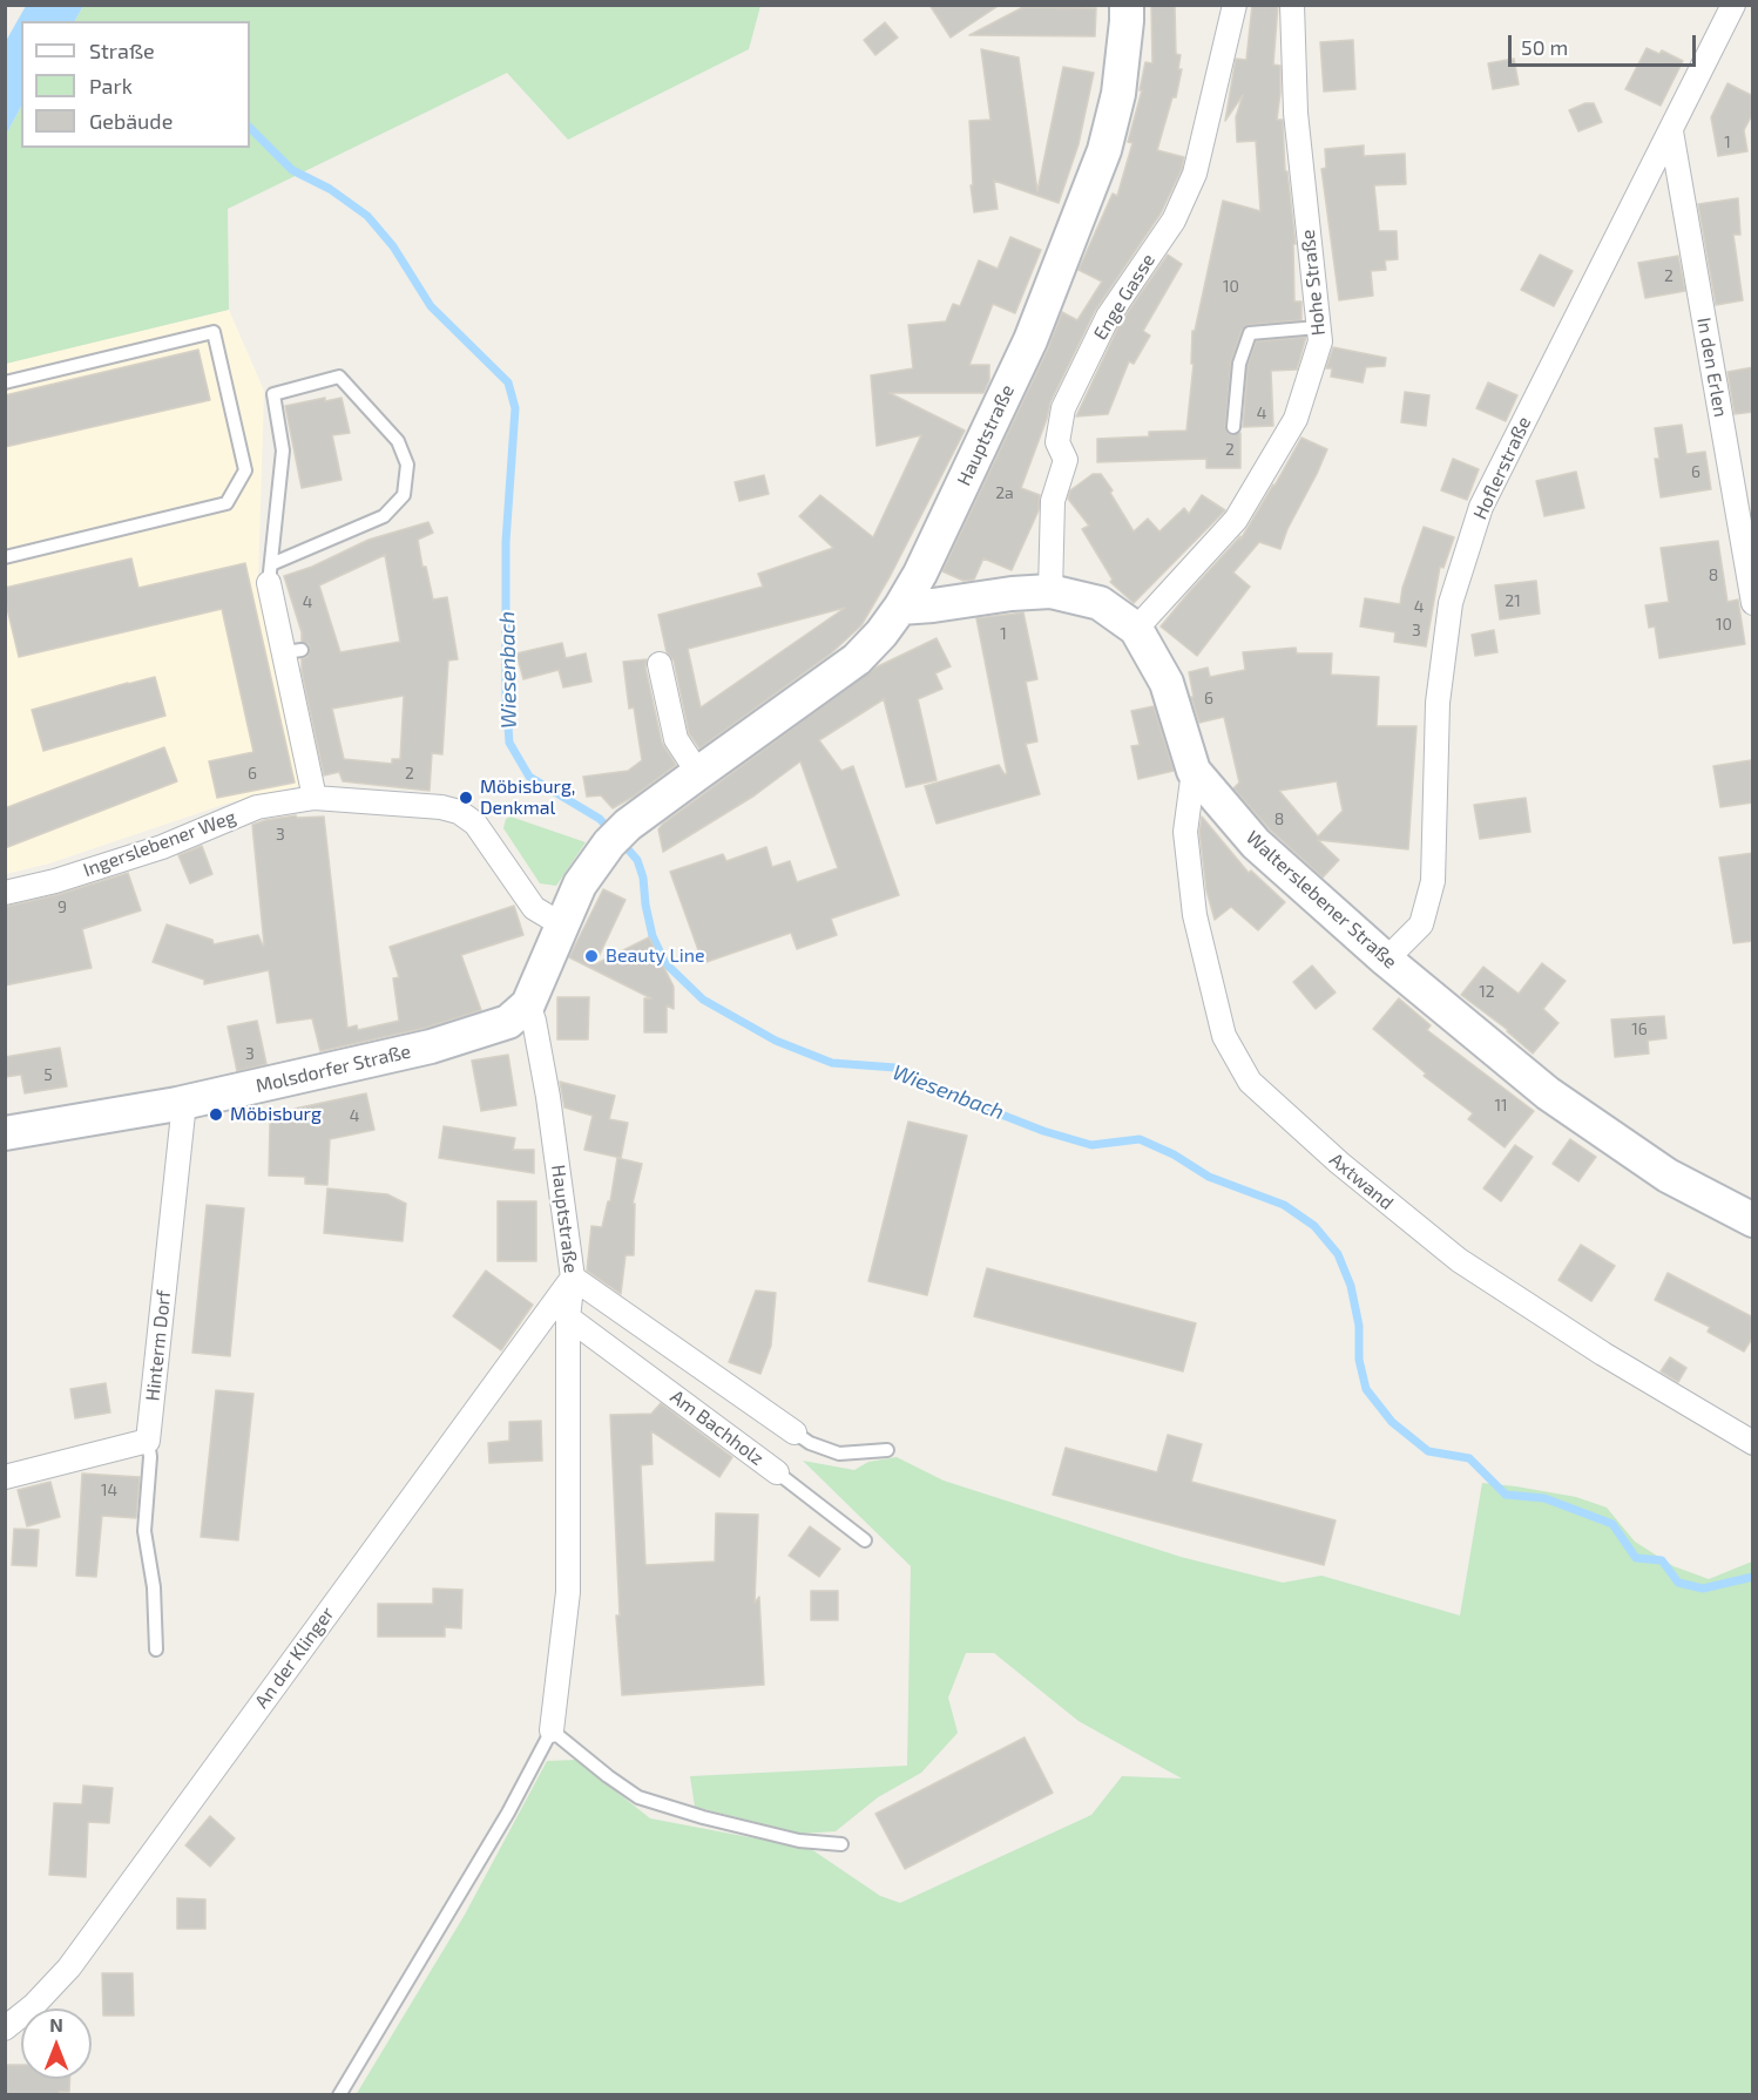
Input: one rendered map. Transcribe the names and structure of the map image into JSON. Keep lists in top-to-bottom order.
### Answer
{
  "streets": {
    "street": [
      "Hohe Straße",
      "Enge Gasse",
      "In den Erlen",
      "Hauptstraße",
      "Hoflerstraße",
      "Ingerslebener Weg",
      "Walterslebener Straße",
      "Molsdorfer Straße",
      "Axtwand",
      "Hinterm Dorf",
      "Am Bachholz",
      "An der Klinger"
    ]
  },
  "crossings": [
    ["Hohe Straße", "Walterslebener Straße"],
    ["Enge Gasse", "Walterslebener Straße"],
    ["In den Erlen", "Hoflerstraße"],
    ["Hauptstraße", "Ingerslebener Weg"],
    ["Hauptstraße", "Walterslebener Straße"],
    ["Hauptstraße", "Molsdorfer Straße"],
    ["Hauptstraße", "Am Bachholz"],
    ["Hauptstraße", "An der Klinger"],
    ["Hoflerstraße", "Walterslebener Straße"],
    ["Walterslebener Straße", "Axtwand"],
    ["Molsdorfer Straße", "Hinterm Dorf"],
    ["Am Bachholz", "An der Klinger"]
  ],
  "water": ["Wiesenbach"],
  "places": ["Möbisburg, Denkmal", "Beauty Line", "Möbisburg"],
  "house_numbers": [
    "1",
    "2",
    "10",
    "4",
    "2",
    "6",
    "2a",
    "8",
    "21",
    "4",
    "4",
    "10",
    "3",
    "1",
    "6",
    "6",
    "2",
    "8",
    "3",
    "9",
    "12",
    "16",
    "3",
    "5",
    "11",
    "4",
    "14"
  ],
  "legend": ["Straße", "Park", "Gebäude"],
  "scale_bar": "50 m",
  "north": "top"
}
